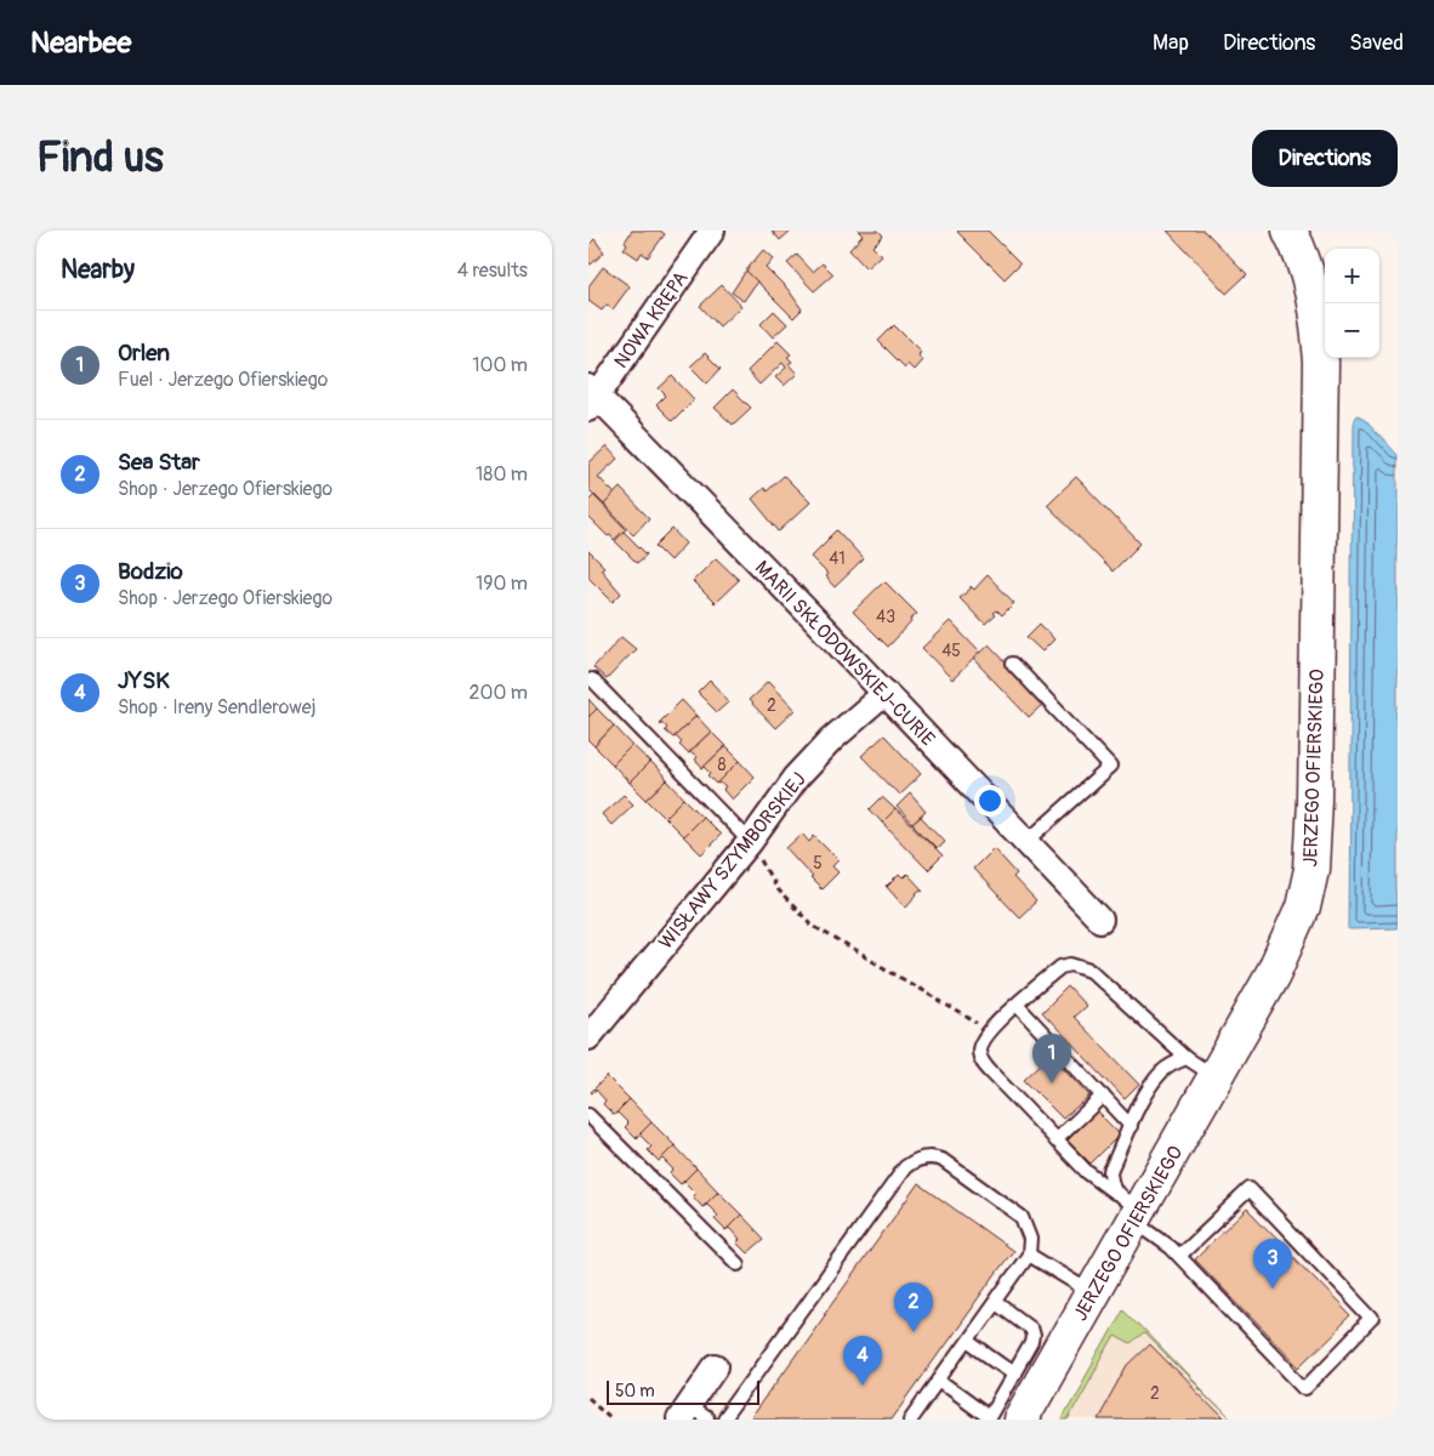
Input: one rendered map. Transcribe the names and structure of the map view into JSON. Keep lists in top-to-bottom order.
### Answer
{
  "streets": {
    "street": [
      "NOWA KRĘPA",
      "MARII SKŁODOWSKIEJ-CURIE",
      "JERZEGO OFIERSKIEGO",
      "WISŁAWY SZYMBORSKIEJ"
    ]
  },
  "crossings": [
    ["NOWA KRĘPA", "MARII SKŁODOWSKIEJ-CURIE"],
    ["MARII SKŁODOWSKIEJ-CURIE", "WISŁAWY SZYMBORSKIEJ"]
  ],
  "house_numbers": [
    "41",
    "43",
    "45",
    "2",
    "8",
    "5",
    "2"
  ],
  "scale_bar": "50 m",
  "page": {
    "header": "Nearbee",
    "nav": ["Map", "Directions", "Saved"],
    "buttons": "Directions",
    "title": "Find us",
    "heading": ["Nearby", "4 results"],
    "map_buttons": ["+", "−"],
    "list": [
      {
        "mark": "1",
        "name": "Orlen",
        "note": "Fuel · Jerzego Ofierskiego",
        "value": "100 m"
      },
      {
        "mark": "2",
        "name": "Sea Star",
        "note": "Shop · Jerzego Ofierskiego",
        "value": "180 m"
      },
      {
        "mark": "3",
        "name": "Bodzio",
        "note": "Shop · Jerzego Ofierskiego",
        "value": "190 m"
      },
      {
        "mark": "4",
        "name": "JYSK",
        "note": "Shop · Ireny Sendlerowej",
        "value": "200 m"
      }
    ],
    "pins": [
      "1",
      "3",
      "2",
      "4"
    ],
    "scale": "50 m"
  }
}
